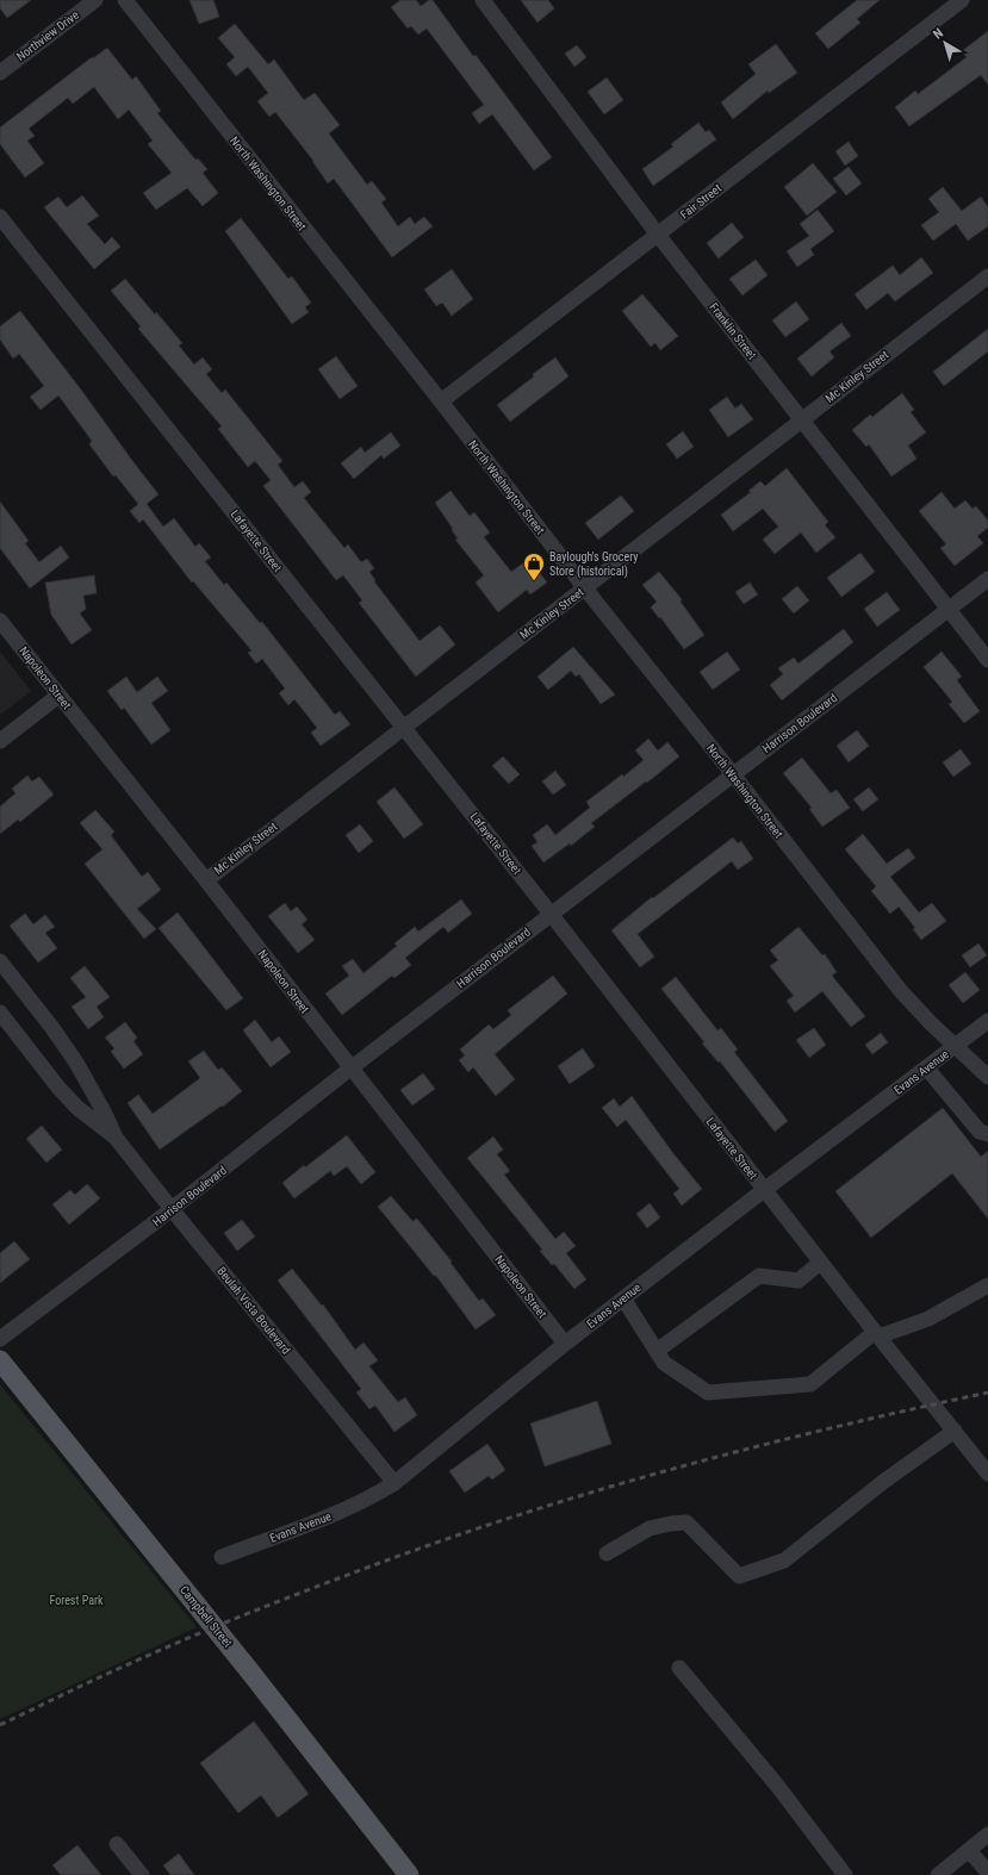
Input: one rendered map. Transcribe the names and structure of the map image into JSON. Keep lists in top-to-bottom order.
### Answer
{
  "streets": {
    "main road": ["Campbell Street"],
    "street": [
      "Northview Drive",
      "North Washington Street",
      "Fair Street",
      "Franklin Street",
      "Mc Kinley Street",
      "Lafayette Street",
      "Napoleon Street",
      "Harrison Boulevard",
      "Evans Avenue",
      "Beulah Vista Boulevard"
    ]
  },
  "crossings": [
    ["North Washington Street", "Fair Street"],
    ["North Washington Street", "Mc Kinley Street"],
    ["North Washington Street", "Harrison Boulevard"],
    ["North Washington Street", "Evans Avenue"],
    ["Fair Street", "Franklin Street"],
    ["Franklin Street", "Mc Kinley Street"],
    ["Franklin Street", "Harrison Boulevard"],
    ["Mc Kinley Street", "Lafayette Street"],
    ["Mc Kinley Street", "Napoleon Street"],
    ["Lafayette Street", "Harrison Boulevard"],
    ["Lafayette Street", "Evans Avenue"],
    ["Napoleon Street", "Harrison Boulevard"],
    ["Napoleon Street", "Evans Avenue"],
    ["Harrison Boulevard", "Beulah Vista Boulevard"],
    ["Evans Avenue", "Beulah Vista Boulevard"]
  ],
  "parks": ["Forest Park"],
  "places": {
    "shop": ["Baylough's Grocery Store (historical)"]
  },
  "north": "top left"
}
